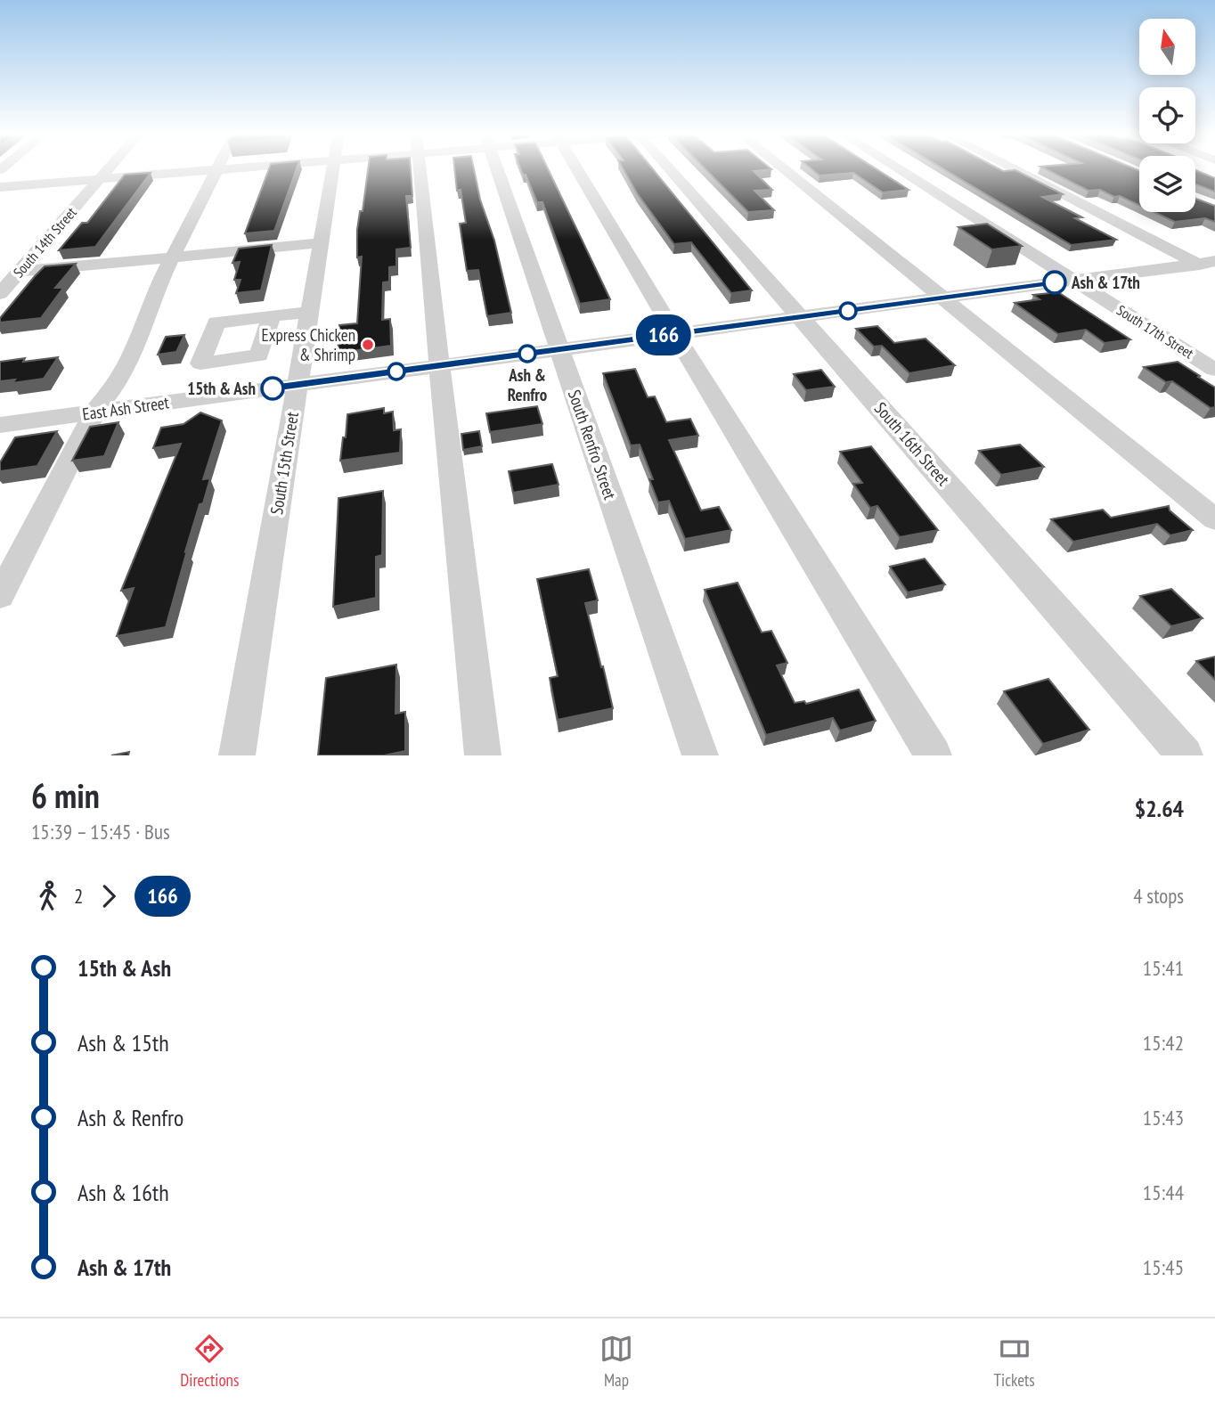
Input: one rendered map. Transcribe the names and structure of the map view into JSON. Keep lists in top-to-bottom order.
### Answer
{
  "streets": {
    "street": [
      "South 14th Street",
      "South 17th Street",
      "East Ash Street",
      "South 16th Street",
      "South Renfro Street",
      "South 15th Street"
    ]
  },
  "crossings": [
    ["South 17th Street", "East Ash Street"],
    ["East Ash Street", "South 16th Street"],
    ["East Ash Street", "South Renfro Street"],
    ["East Ash Street", "South 15th Street"]
  ],
  "places": [
    "Ash & 17th",
    "Express Chicken & Shrimp",
    "Ash & Renfro",
    "15th & Ash"
  ],
  "lines": ["bus line 166"],
  "north": "top",
  "page": {
    "on_map": "166",
    "heading": ["6 min", "15:39 – 15:45 · Bus", "$2.64"],
    "legs": ["2", "166", "4 stops"],
    "list": [
      {
        "name": "15th & Ash",
        "value": "15:41"
      },
      {
        "name": "Ash & 15th",
        "value": "15:42"
      },
      {
        "name": "Ash & Renfro",
        "value": "15:43"
      },
      {
        "name": "Ash & 16th",
        "value": "15:44"
      },
      {
        "name": "Ash & 17th",
        "value": "15:45"
      }
    ],
    "tabs": ["Directions", "Map", "Tickets"]
  }
}
